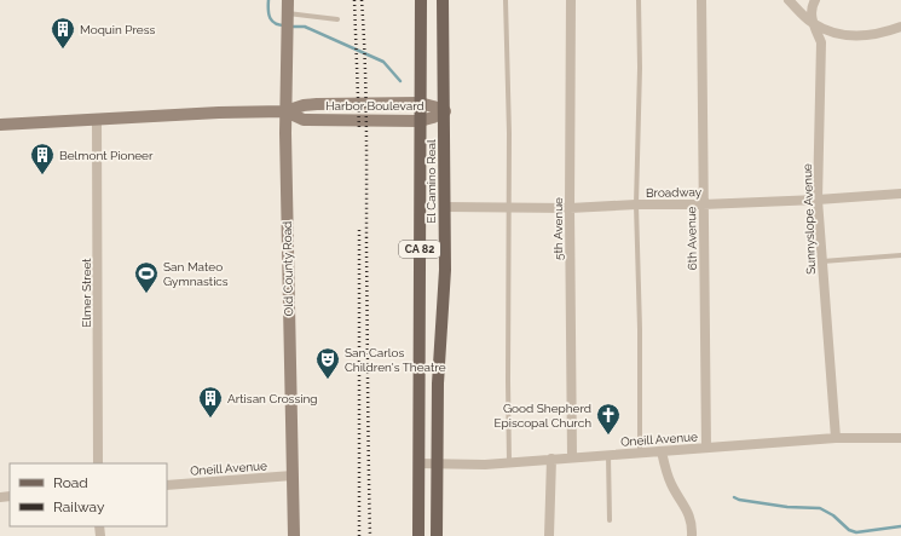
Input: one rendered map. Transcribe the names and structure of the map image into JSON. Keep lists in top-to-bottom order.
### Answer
{
  "streets": {
    "main road": [
      "Harbor Boulevard",
      "El Camino Real",
      "CA 82",
      "Old County Road"
    ],
    "street": [
      "Broadway",
      "Sunnyslope Avenue",
      "5th Avenue",
      "6th Avenue",
      "Elmer Street",
      "Oneill Avenue"
    ]
  },
  "crossings": [
    ["Harbor Boulevard", "El Camino Real"],
    ["Harbor Boulevard", "Old County Road"],
    ["Harbor Boulevard", "Elmer Street"],
    ["El Camino Real", "Broadway"],
    ["El Camino Real", "Oneill Avenue"],
    ["Broadway", "Sunnyslope Avenue"],
    ["Broadway", "5th Avenue"],
    ["Broadway", "6th Avenue"],
    ["Sunnyslope Avenue", "Oneill Avenue"],
    ["5th Avenue", "Oneill Avenue"],
    ["6th Avenue", "Oneill Avenue"],
    ["Old County Road", "Oneill Avenue"]
  ],
  "places": {
    "building": ["Moquin Press", "Belmont Pioneer", "Artisan Crossing"],
    "sports": ["San Mateo Gymnastics"],
    "theatre": ["San Carlos Children's Theatre"],
    "church": ["Good Shepherd Episcopal Church"]
  },
  "legend": ["Road", "Railway"]
}
